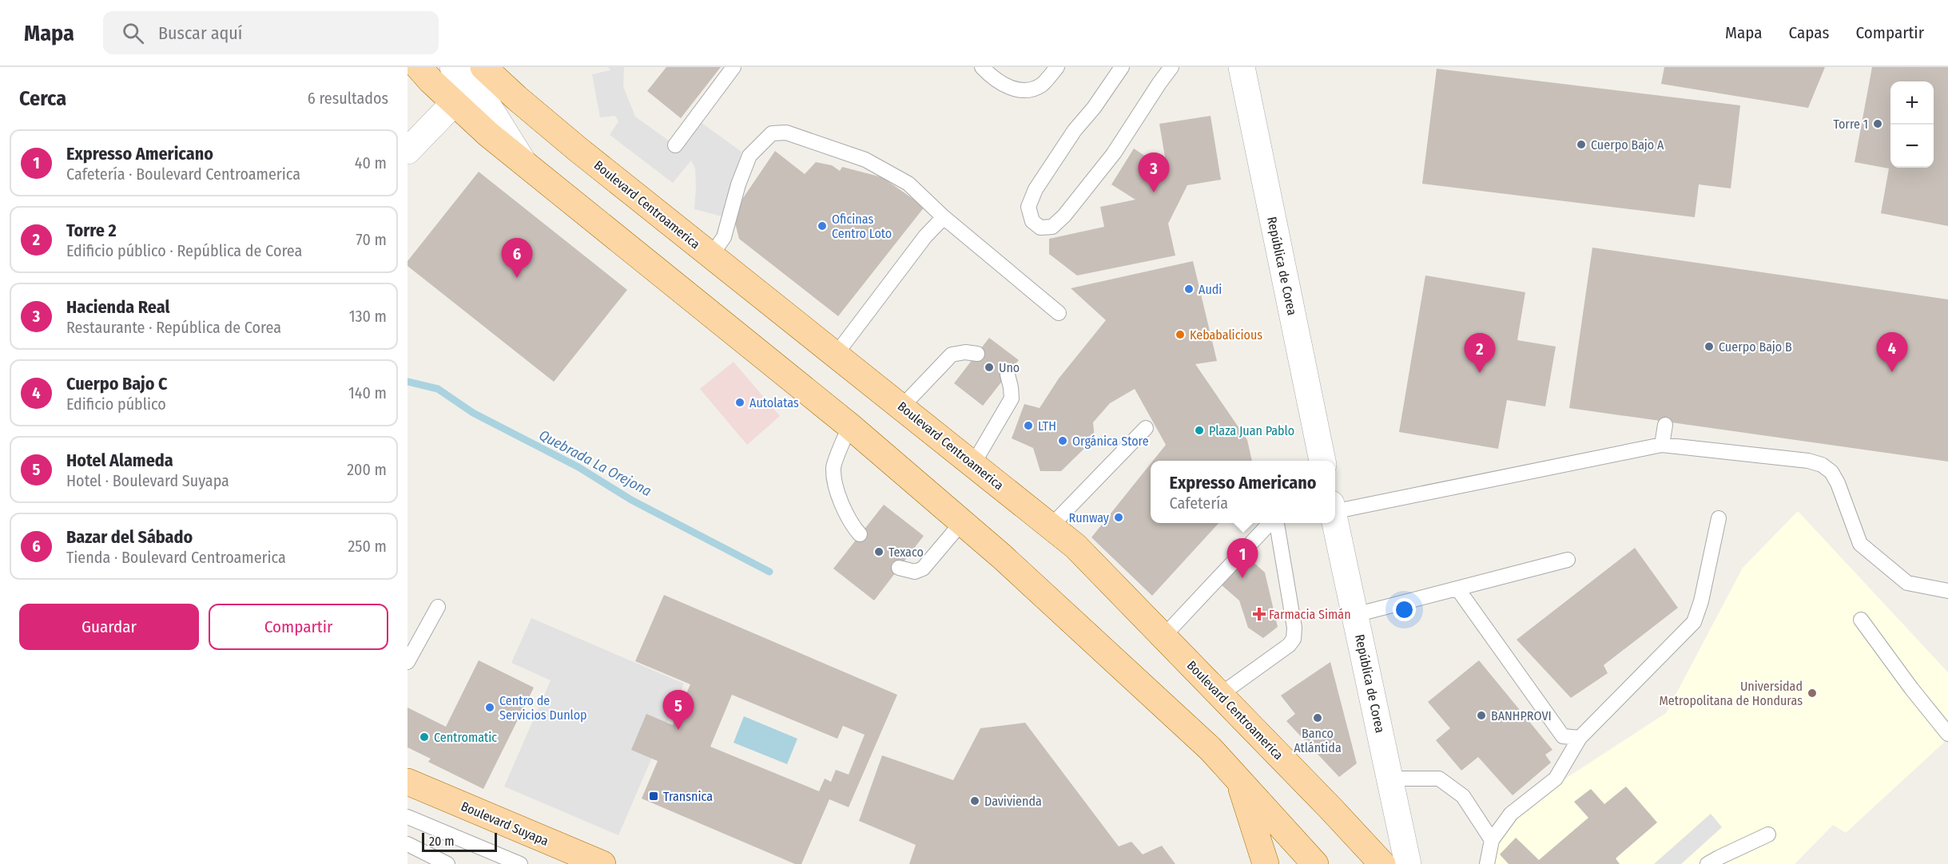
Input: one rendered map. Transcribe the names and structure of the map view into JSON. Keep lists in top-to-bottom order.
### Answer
{
  "streets": {
    "main road": ["Boulevard Centroamerica", "Boulevard Suyapa"],
    "street": ["República de Corea"]
  },
  "water": ["Quebrada La Orejona"],
  "places": {
    "other": [
      "Torre 1",
      "Cuerpo Bajo A",
      "Oficinas Centro Loto",
      "Audi",
      "Kebabalicious",
      "Cuerpo Bajo B",
      "Uno",
      "Autolatas",
      "LTH",
      "Plaza Juan Pablo",
      "Orgánica Store",
      "Runway",
      "Texaco",
      "Universidad Metropolitana de Honduras",
      "Centro de Servicios Dunlop",
      "BANHPROVI",
      "Banco Atlántida",
      "Centromatic",
      "Davivienda"
    ],
    "health": ["Farmacia Simán"],
    "transit": ["Transnica"]
  },
  "scale_bar": "20 m",
  "page": {
    "header": "Mapa",
    "search": "Buscar aquí",
    "nav": ["Mapa", "Capas", "Compartir"],
    "heading": ["Cerca", "6 resultados"],
    "map_buttons": ["+", "−"],
    "list": [
      {
        "mark": "1",
        "name": "Expresso Americano",
        "note": "Cafetería · Boulevard Centroamerica",
        "value": "40 m"
      },
      {
        "mark": "2",
        "name": "Torre 2",
        "note": "Edificio público · República de Corea",
        "value": "70 m"
      },
      {
        "mark": "3",
        "name": "Hacienda Real",
        "note": "Restaurante · República de Corea",
        "value": "130 m"
      },
      {
        "mark": "4",
        "name": "Cuerpo Bajo C",
        "note": "Edificio público",
        "value": "140 m"
      },
      {
        "mark": "5",
        "name": "Hotel Alameda",
        "note": "Hotel · Boulevard Suyapa",
        "value": "200 m"
      },
      {
        "mark": "6",
        "name": "Bazar del Sábado",
        "note": "Tienda · Boulevard Centroamerica",
        "value": "250 m"
      }
    ],
    "pins": [
      "3",
      "6",
      "4",
      "2",
      "1",
      "5"
    ],
    "popup": ["Expresso Americano", "Cafetería"],
    "buttons": ["Guardar", "Compartir"],
    "scale": "20 m"
  }
}
